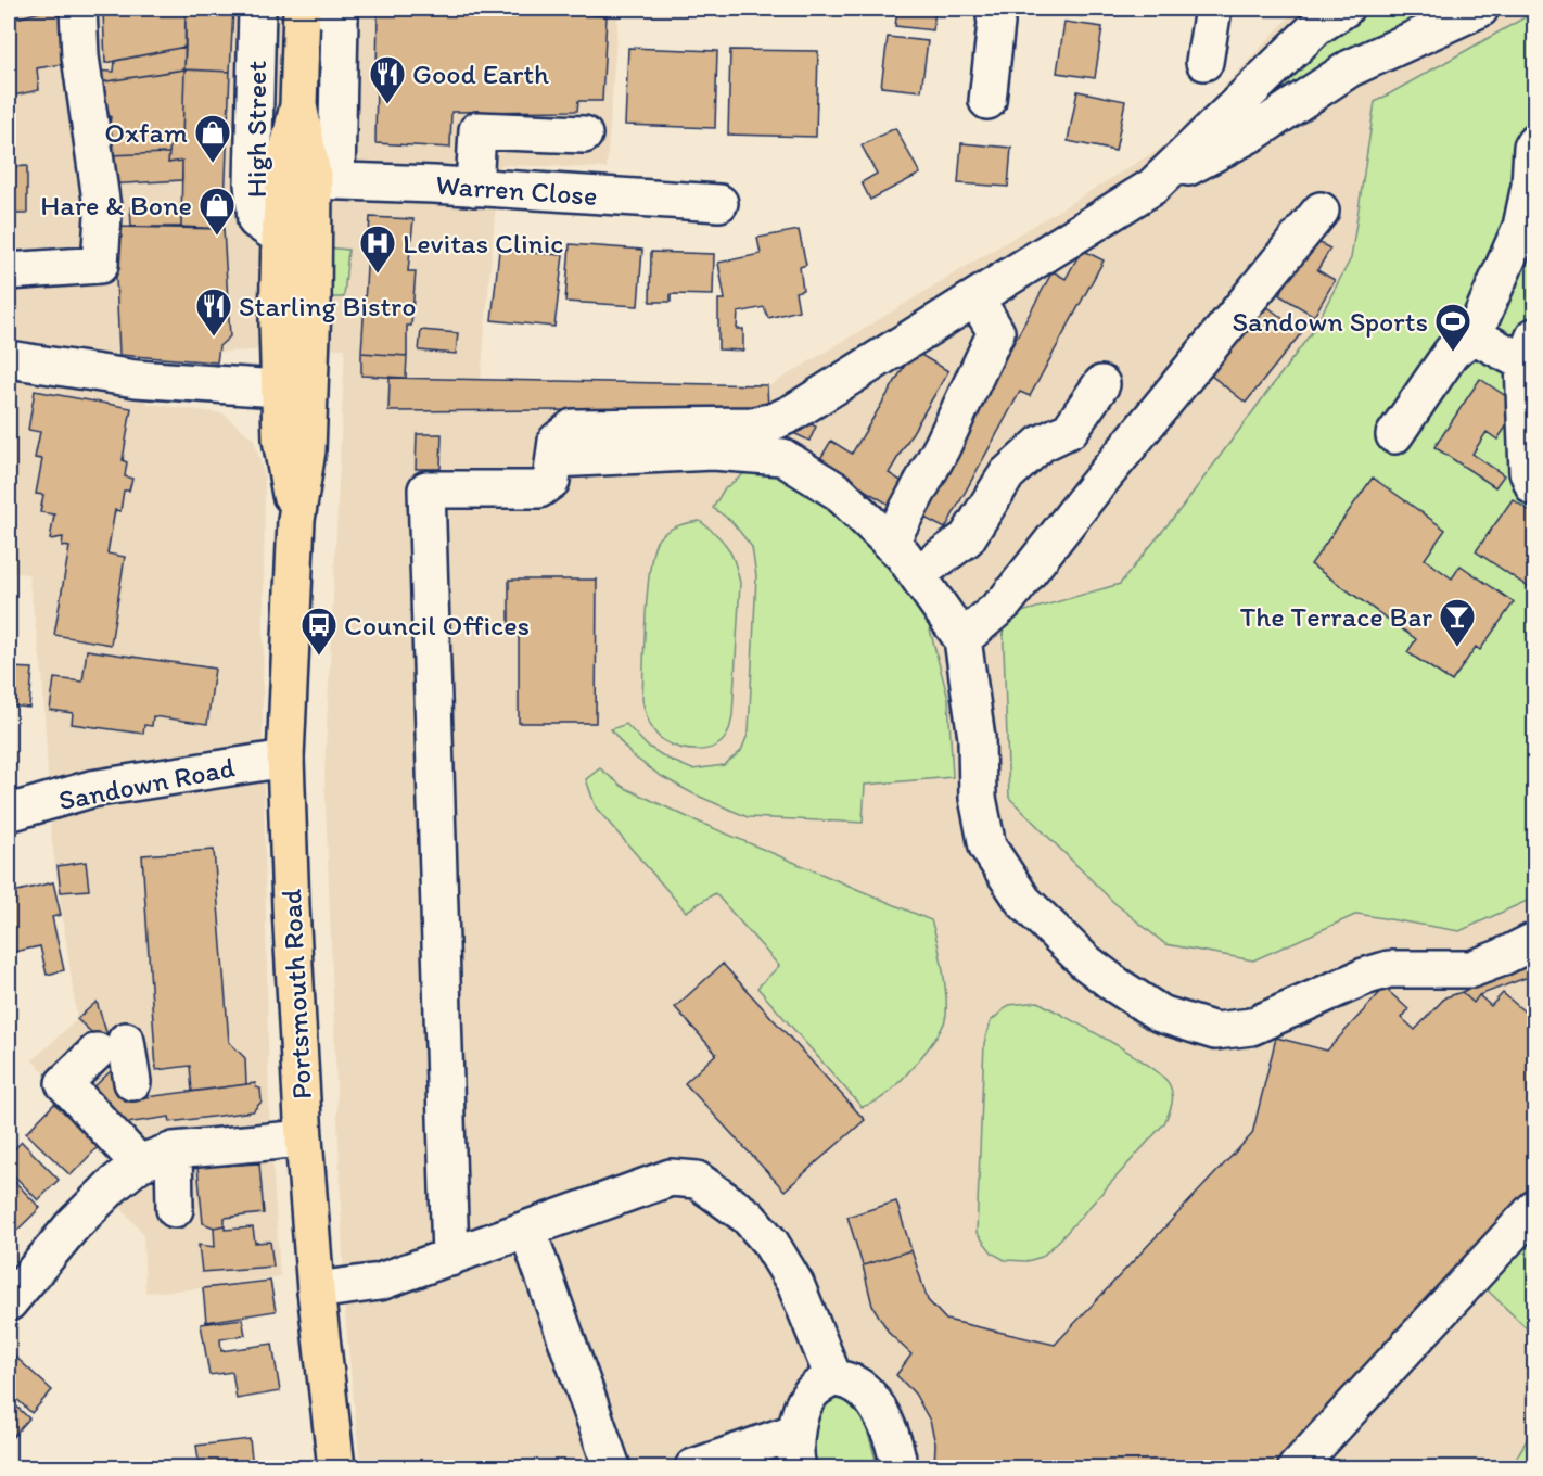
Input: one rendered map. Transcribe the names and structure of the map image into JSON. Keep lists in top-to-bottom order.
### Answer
{
  "streets": {
    "main road": ["High Street", "Portsmouth Road"],
    "street": ["Warren Close", "Sandown Road"]
  },
  "crossings": [
    ["High Street", "Warren Close"],
    ["High Street", "Portsmouth Road"],
    ["Sandown Road", "Portsmouth Road"]
  ],
  "places": {
    "restaurant": ["Good Earth", "Starling Bistro"],
    "shop": ["Oxfam", "Hare & Bone"],
    "hospital": ["Levitas Clinic"],
    "sports": ["Sandown Sports"],
    "bar": ["The Terrace Bar"],
    "bus stop": ["Council Offices"]
  }
}
